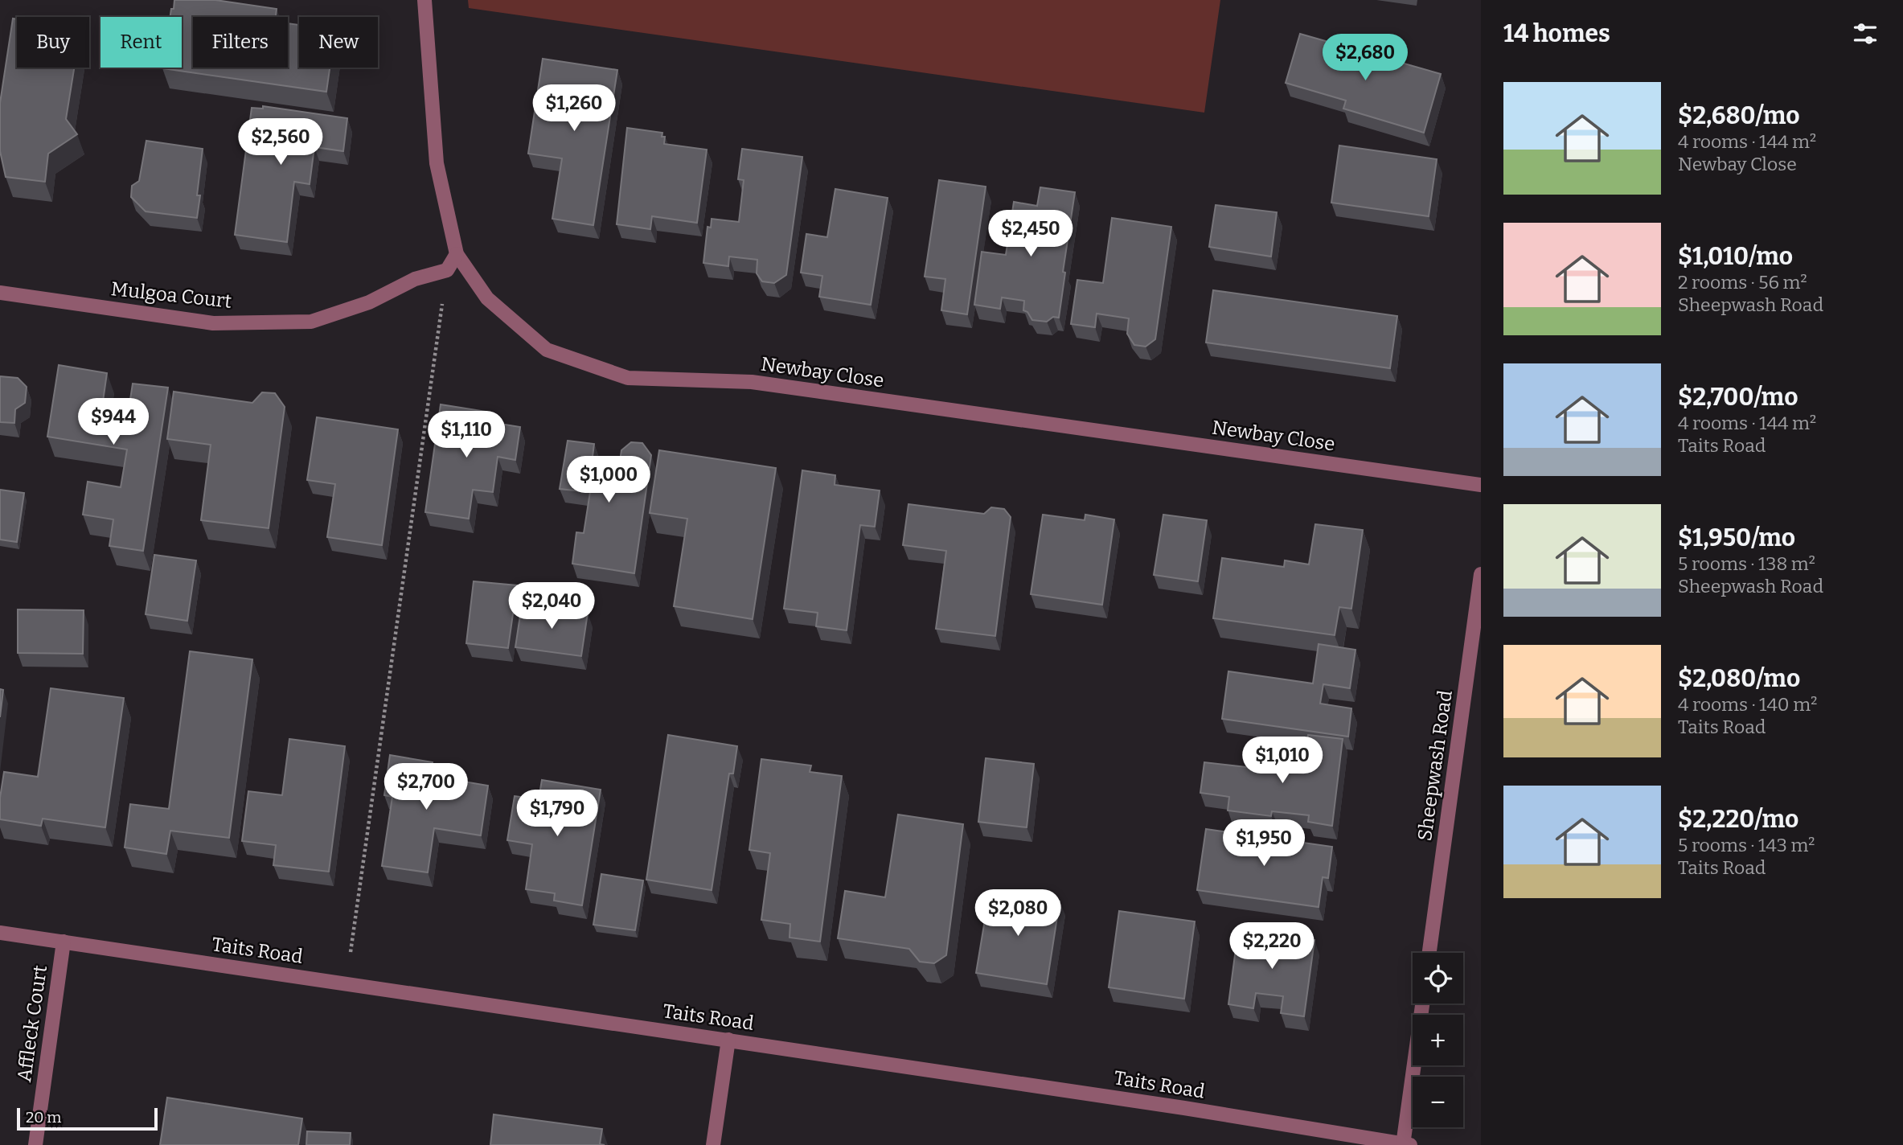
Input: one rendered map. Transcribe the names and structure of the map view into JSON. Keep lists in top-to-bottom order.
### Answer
{
  "streets": {
    "street": [
      "Mulgoa Court",
      "Newbay Close",
      "Sheepwash Road",
      "Taits Road",
      "Affleck Court"
    ]
  },
  "crossings": [
    ["Taits Road", "Affleck Court"]
  ],
  "scale_bar": "20 m",
  "page": {
    "heading": "14 homes",
    "chip": [
      "Buy",
      "Rent",
      "Filters",
      "New"
    ],
    "price": [
      "$2,680",
      "$1,260",
      "$2,560",
      "$2,450",
      "$944",
      "$1,110",
      "$1,000",
      "$2,040",
      "$1,010",
      "$2,700",
      "$1,790",
      "$1,950",
      "$2,080",
      "$2,220"
    ],
    "list": [
      {
        "name": "$2,680/mo",
        "note": "4 rooms · 144 m² · Newbay Close"
      },
      {
        "name": "$1,010/mo",
        "note": "2 rooms · 56 m² · Sheepwash Road"
      },
      {
        "name": "$2,700/mo",
        "note": "4 rooms · 144 m² · Taits Road"
      },
      {
        "name": "$1,950/mo",
        "note": "5 rooms · 138 m² · Sheepwash Road"
      },
      {
        "name": "$2,080/mo",
        "note": "4 rooms · 140 m² · Taits Road"
      },
      {
        "name": "$2,220/mo",
        "note": "5 rooms · 143 m² · Taits Road"
      }
    ],
    "map_buttons": ["+", "−"],
    "scale": "20 m"
  }
}
